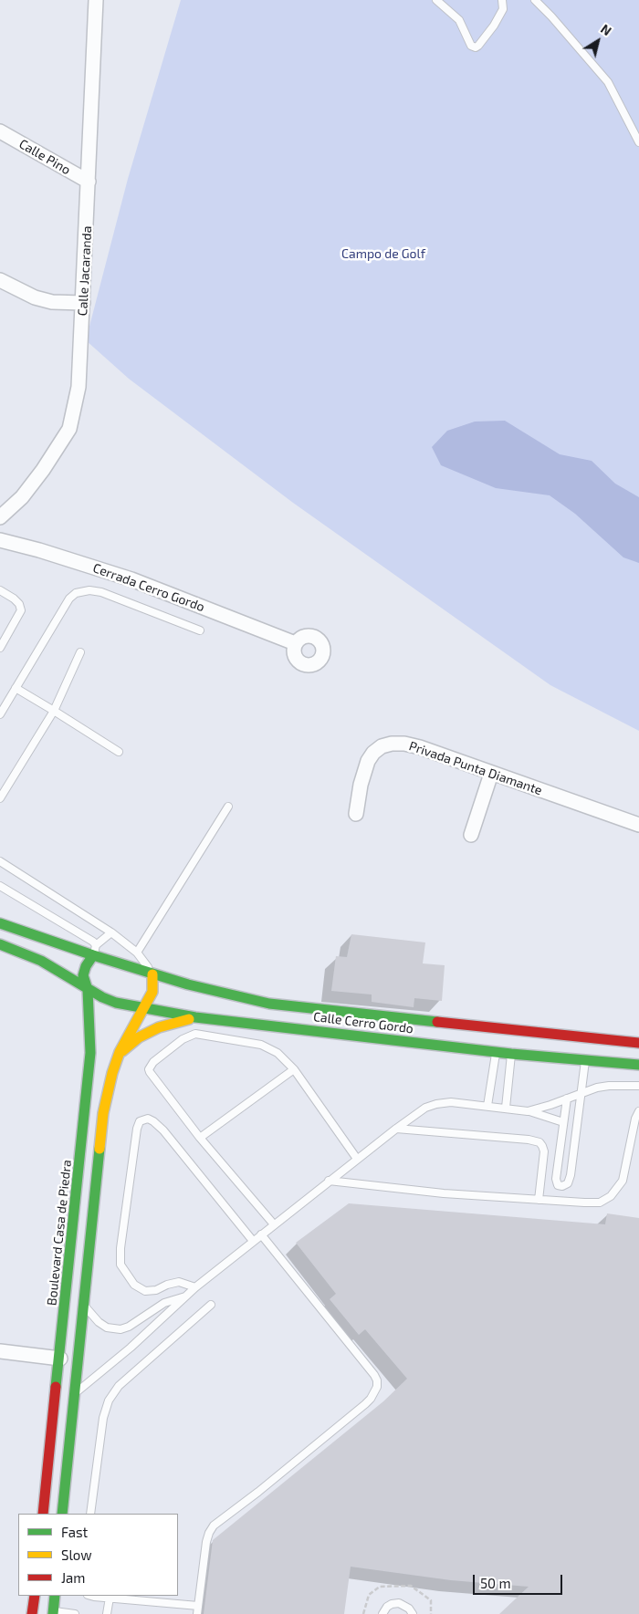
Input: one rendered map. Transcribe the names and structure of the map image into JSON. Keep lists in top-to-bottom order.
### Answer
{
  "streets": {
    "main road": ["Calle Cerro Gordo", "Boulevard Casa de Piedra"],
    "street": [
      "Calle Pino",
      "Calle Jacaranda",
      "Cerrada Cerro Gordo",
      "Privada Punta Diamante"
    ]
  },
  "crossings": [
    ["Calle Pino", "Calle Jacaranda"],
    ["Calle Cerro Gordo", "Boulevard Casa de Piedra"]
  ],
  "parks": ["Campo de Golf"],
  "legend": ["Fast", "Slow", "Jam"],
  "scale_bar": "50 m",
  "north": "top right"
}
